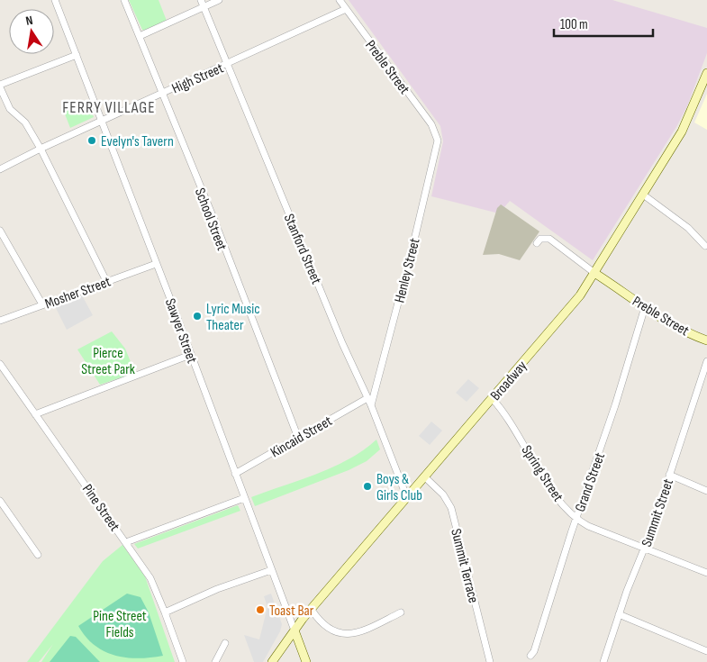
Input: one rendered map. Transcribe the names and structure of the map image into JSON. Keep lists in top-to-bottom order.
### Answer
{
  "streets": {
    "main road": ["Preble Street", "Sawyer Street", "Broadway"],
    "street": [
      "High Street",
      "School Street",
      "Stanford Street",
      "Henley Street",
      "Mosher Street",
      "Kincaid Street",
      "Spring Street",
      "Grand Street",
      "Pine Street",
      "Summit Street",
      "Summit Terrace"
    ]
  },
  "crossings": [
    ["Preble Street", "High Street"],
    ["Preble Street", "Henley Street"],
    ["Preble Street", "Broadway"],
    ["Preble Street", "Grand Street"],
    ["High Street", "School Street"],
    ["High Street", "Stanford Street"],
    ["High Street", "Sawyer Street"],
    ["School Street", "Kincaid Street"],
    ["Stanford Street", "Henley Street"],
    ["Stanford Street", "Broadway"],
    ["Stanford Street", "Kincaid Street"],
    ["Mosher Street", "Sawyer Street"],
    ["Sawyer Street", "Broadway"],
    ["Sawyer Street", "Kincaid Street"],
    ["Broadway", "Spring Street"],
    ["Broadway", "Summit Terrace"],
    ["Spring Street", "Grand Street"],
    ["Spring Street", "Summit Street"]
  ],
  "districts": ["FERRY VILLAGE"],
  "parks": ["Pierce Street Park", "Pine Street Fields"],
  "places": [
    "Evelyn's Tavern",
    "Lyric Music Theater",
    "Boys & Girls Club",
    "Toast Bar"
  ],
  "scale_bar": "100 m",
  "north": "top"
}
